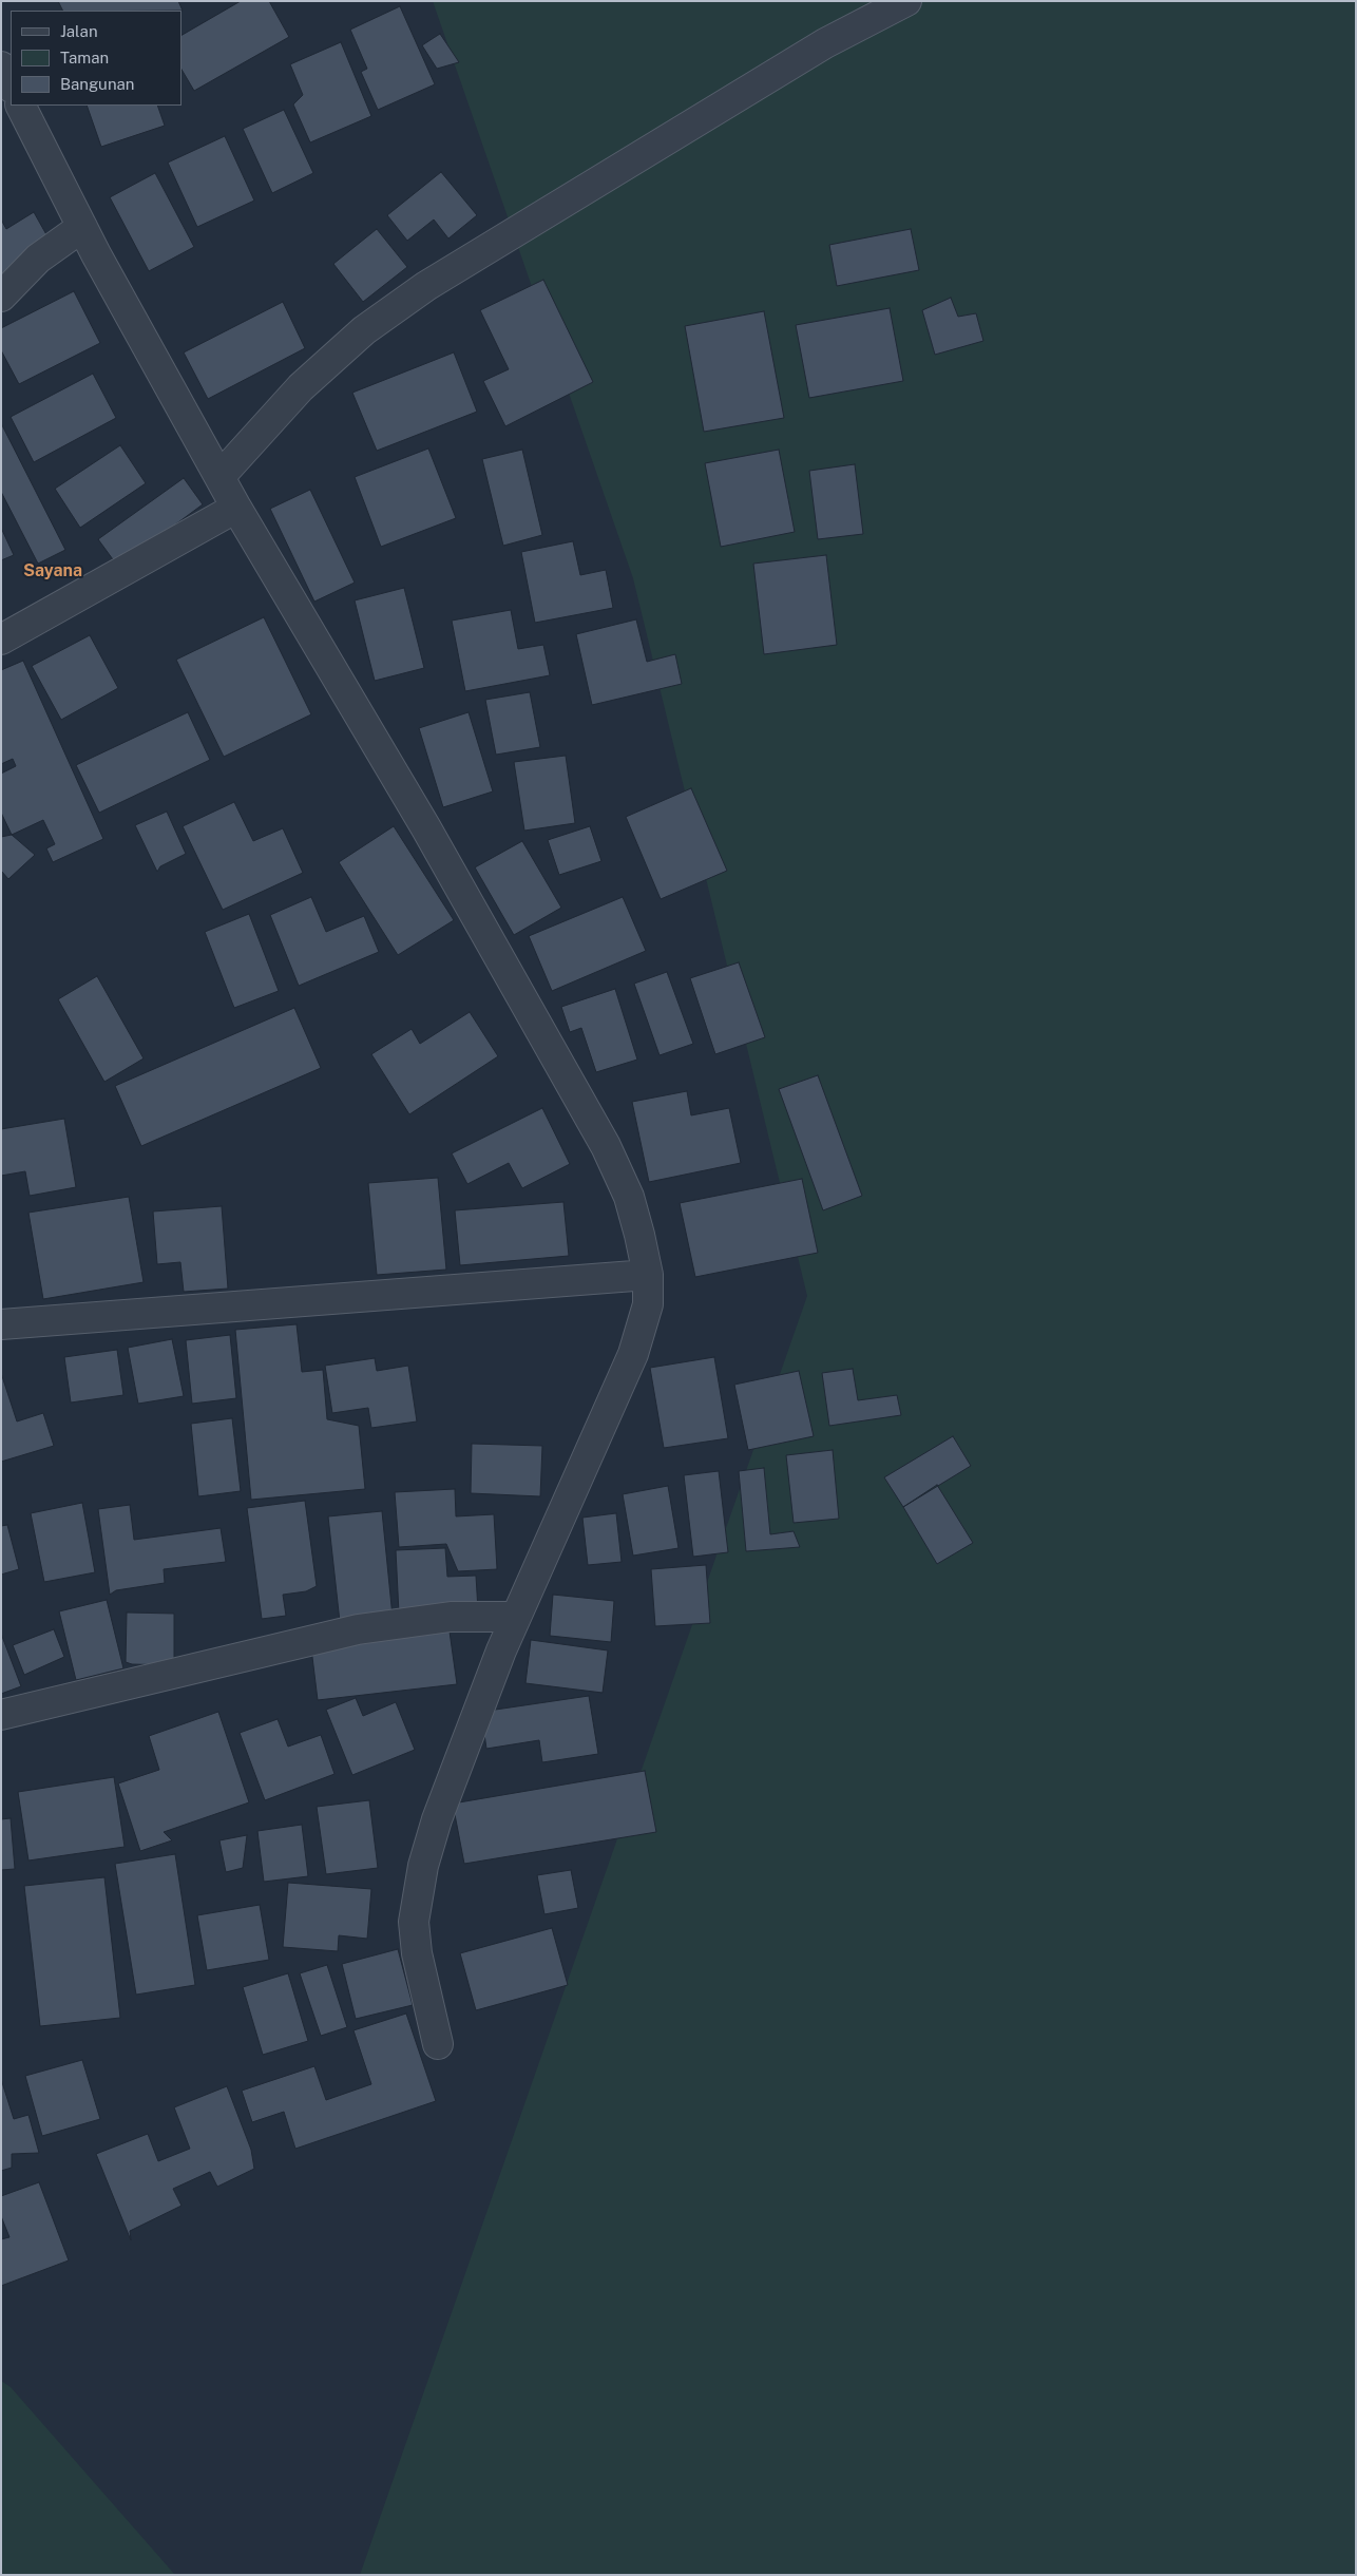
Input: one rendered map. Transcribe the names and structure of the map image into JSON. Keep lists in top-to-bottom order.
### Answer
{
  "districts": ["Sayana"],
  "legend": ["Jalan", "Taman", "Bangunan"]
}
